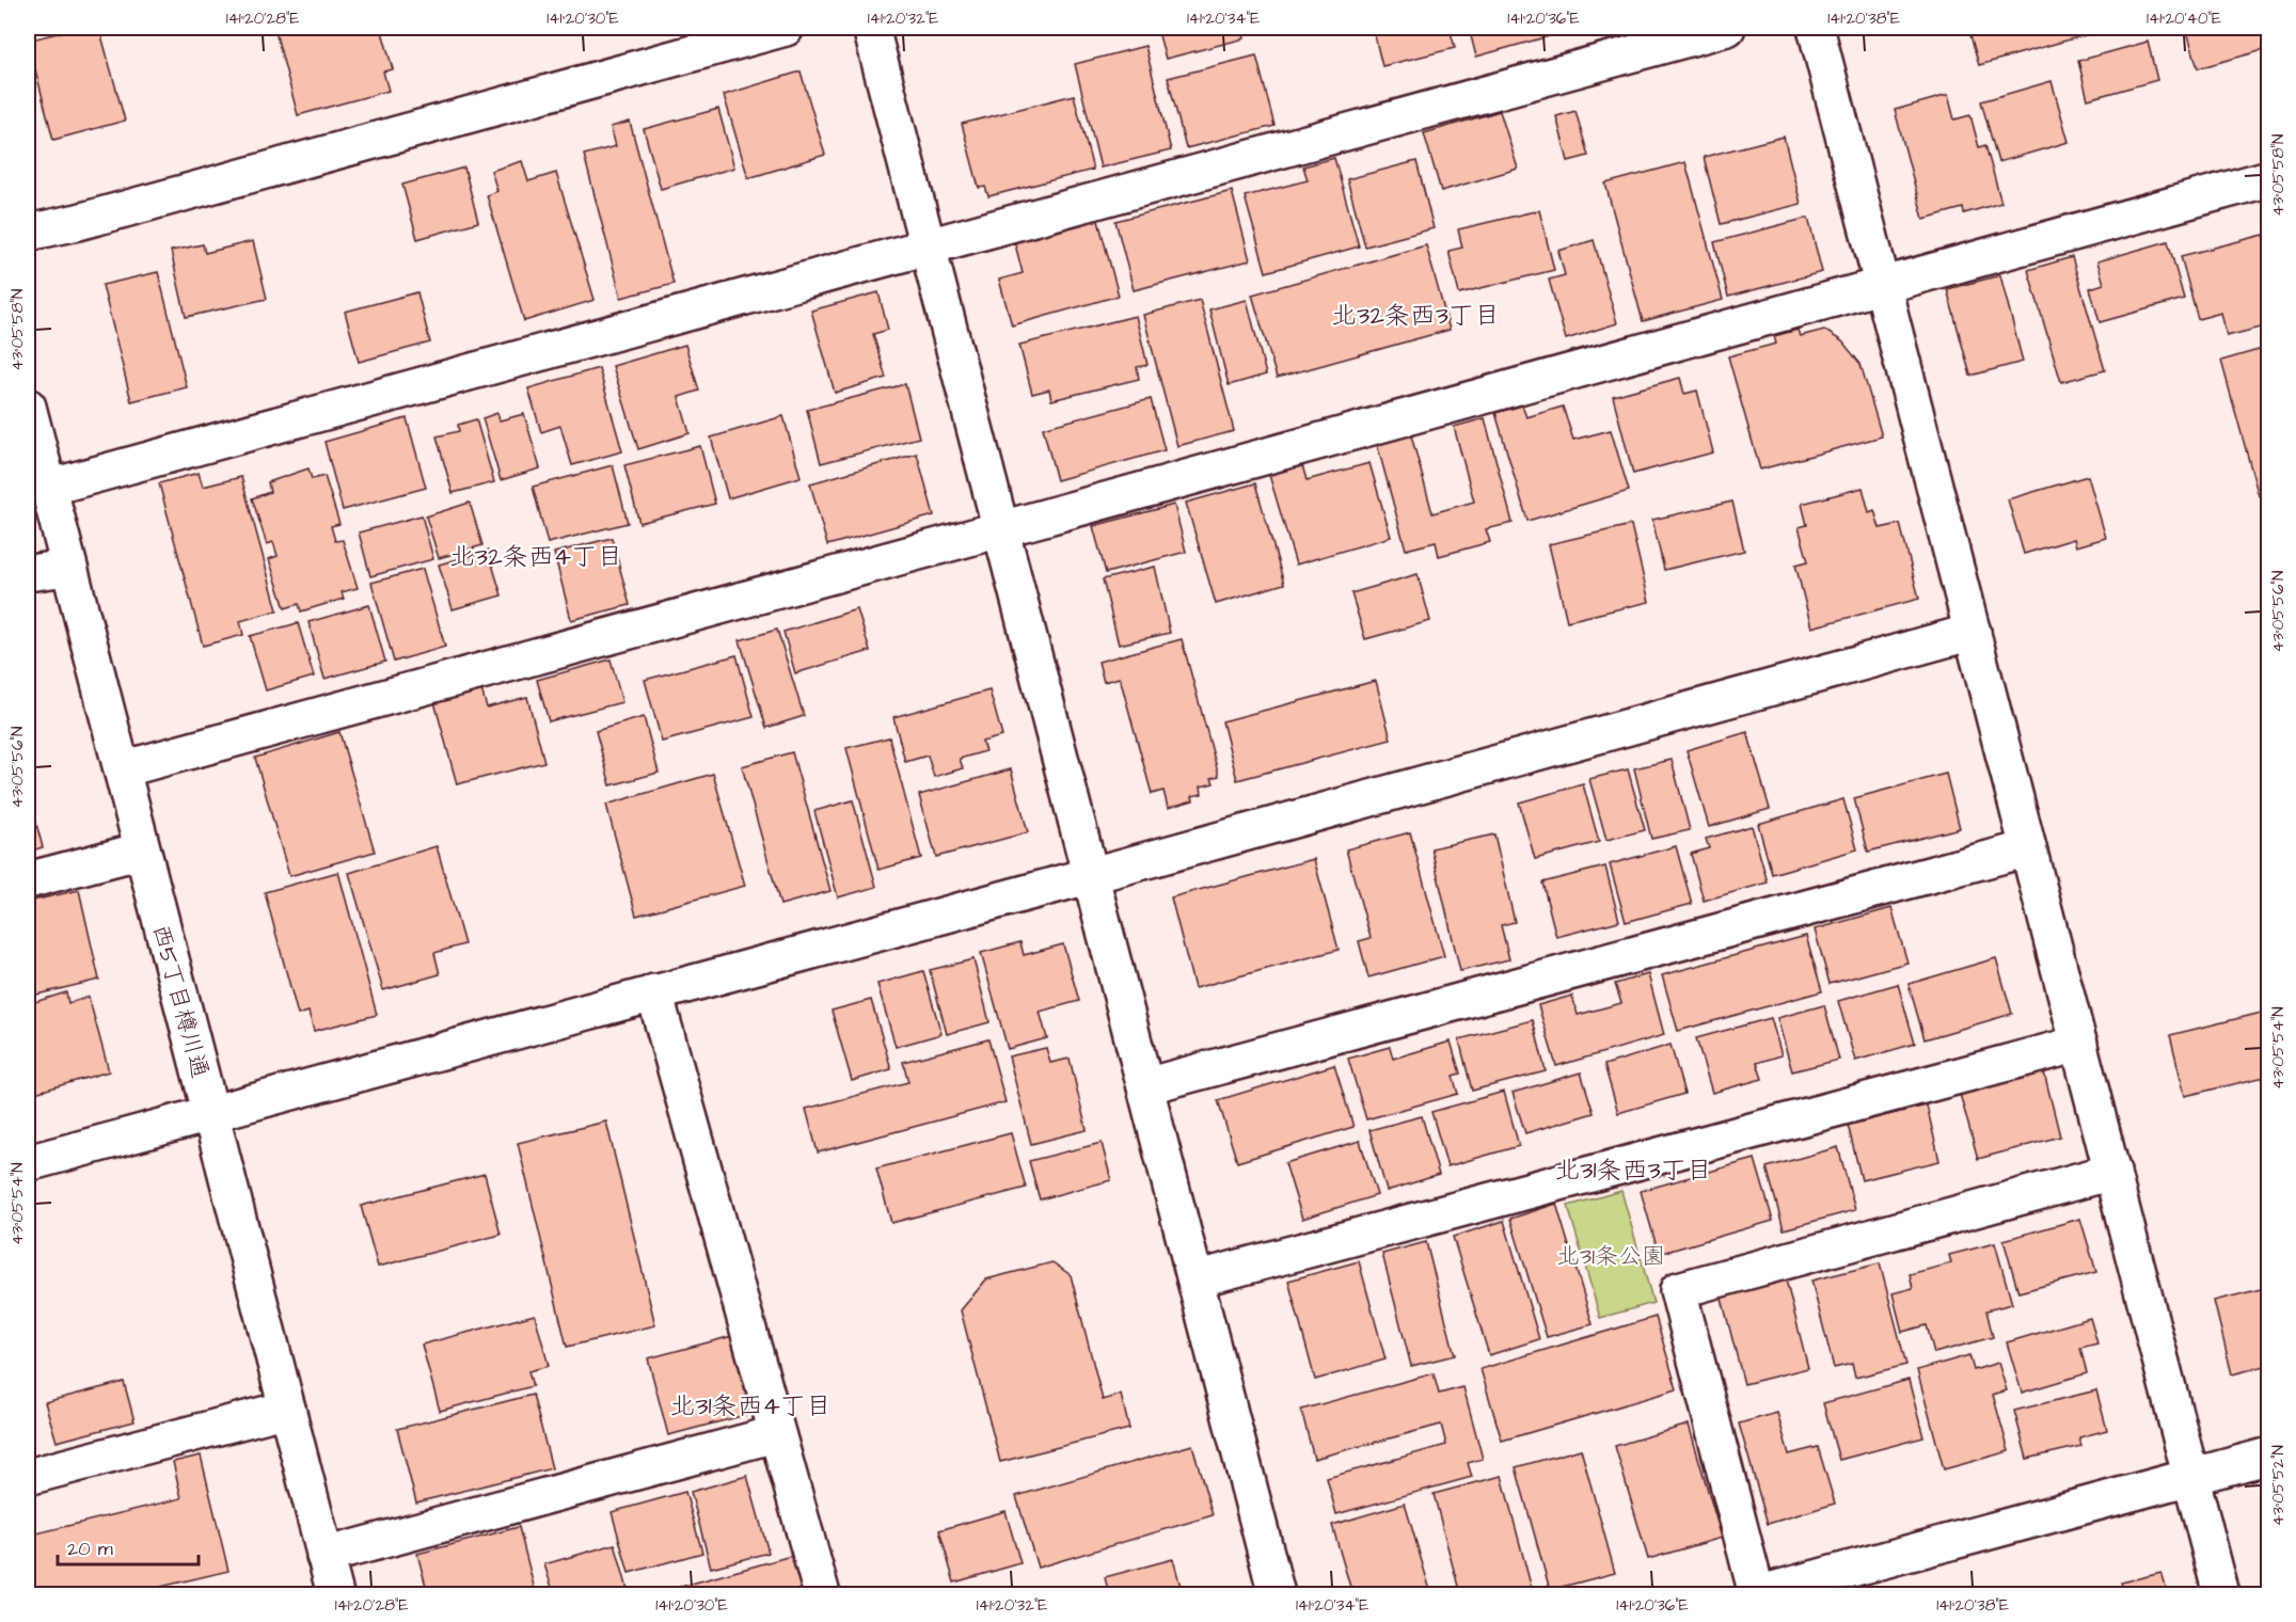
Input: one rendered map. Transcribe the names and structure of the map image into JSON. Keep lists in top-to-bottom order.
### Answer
{
  "streets": {
    "street": ["西5丁目樽川通"]
  },
  "districts": [
    "北32条西3丁目",
    "北32条西4丁目",
    "北31条西3丁目",
    "北31条西4丁目"
  ],
  "parks": ["北31条公園"],
  "scale_bar": "20 m",
  "coordinates": [
    "141°20'28\"E",
    "141°20'30\"E",
    "141°20'32\"E",
    "141°20'34\"E",
    "141°20'36\"E",
    "141°20'38\"E",
    "141°20'40\"E",
    "43°05'58\"N",
    "43°05'56\"N",
    "43°05'54\"N",
    "43°05'52\"N"
  ]
}
